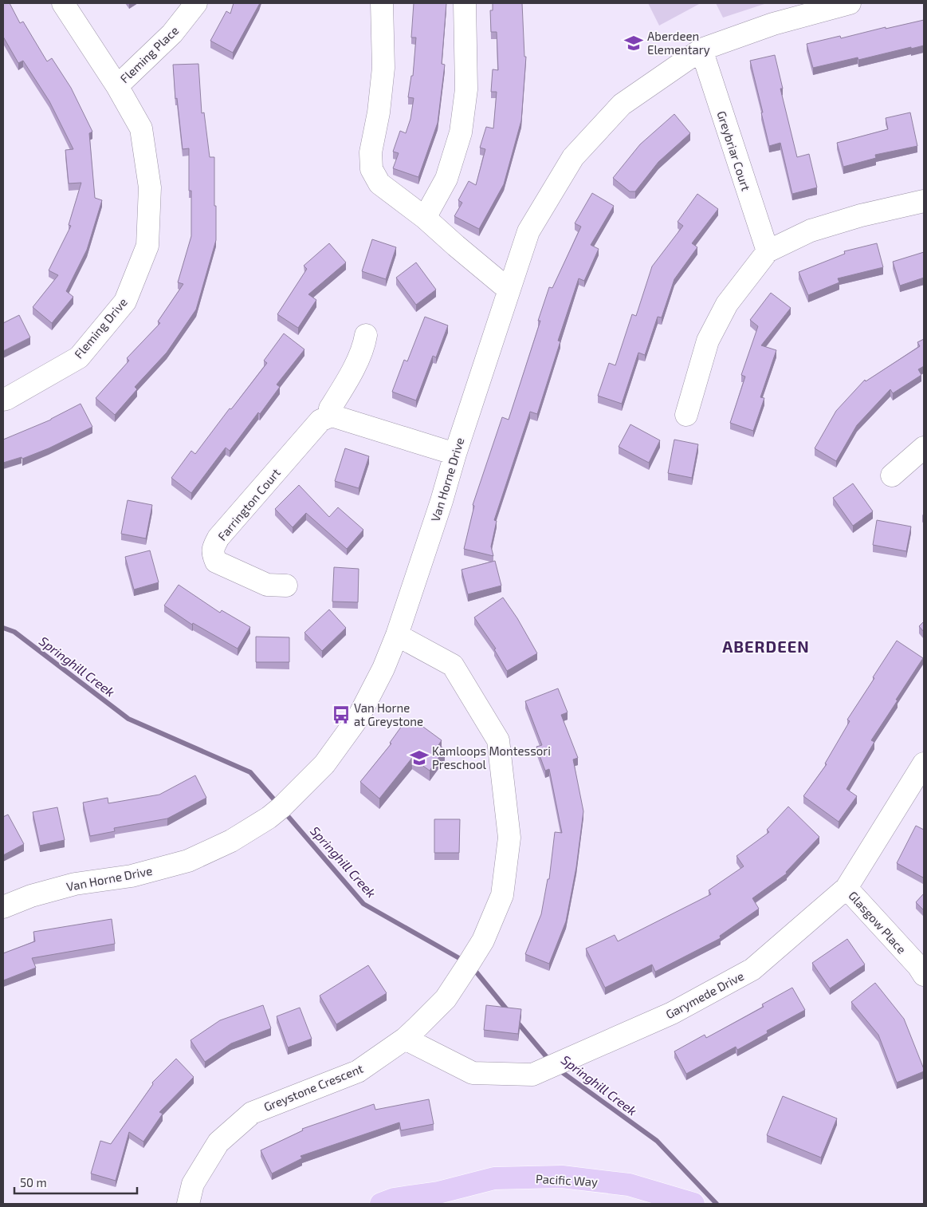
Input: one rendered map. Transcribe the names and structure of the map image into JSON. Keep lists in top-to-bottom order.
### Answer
{
  "streets": {
    "main road": ["Pacific Way"],
    "street": [
      "Fleming Place",
      "Greybriar Court",
      "Fleming Drive",
      "Van Horne Drive",
      "Farrington Court",
      "Glasgow Place",
      "Garymede Drive",
      "Greystone Crescent"
    ]
  },
  "crossings": [
    ["Fleming Place", "Fleming Drive"],
    ["Greybriar Court", "Van Horne Drive"],
    ["Van Horne Drive", "Greystone Crescent"],
    ["Glasgow Place", "Garymede Drive"],
    ["Garymede Drive", "Greystone Crescent"]
  ],
  "districts": ["ABERDEEN"],
  "water": ["Springhill Creek"],
  "places": {
    "school or university": ["Aberdeen Elementary", "Kamloops Montessori Preschool"],
    "bus stop": ["Van Horne at Greystone"]
  },
  "scale_bar": "50 m"
}
